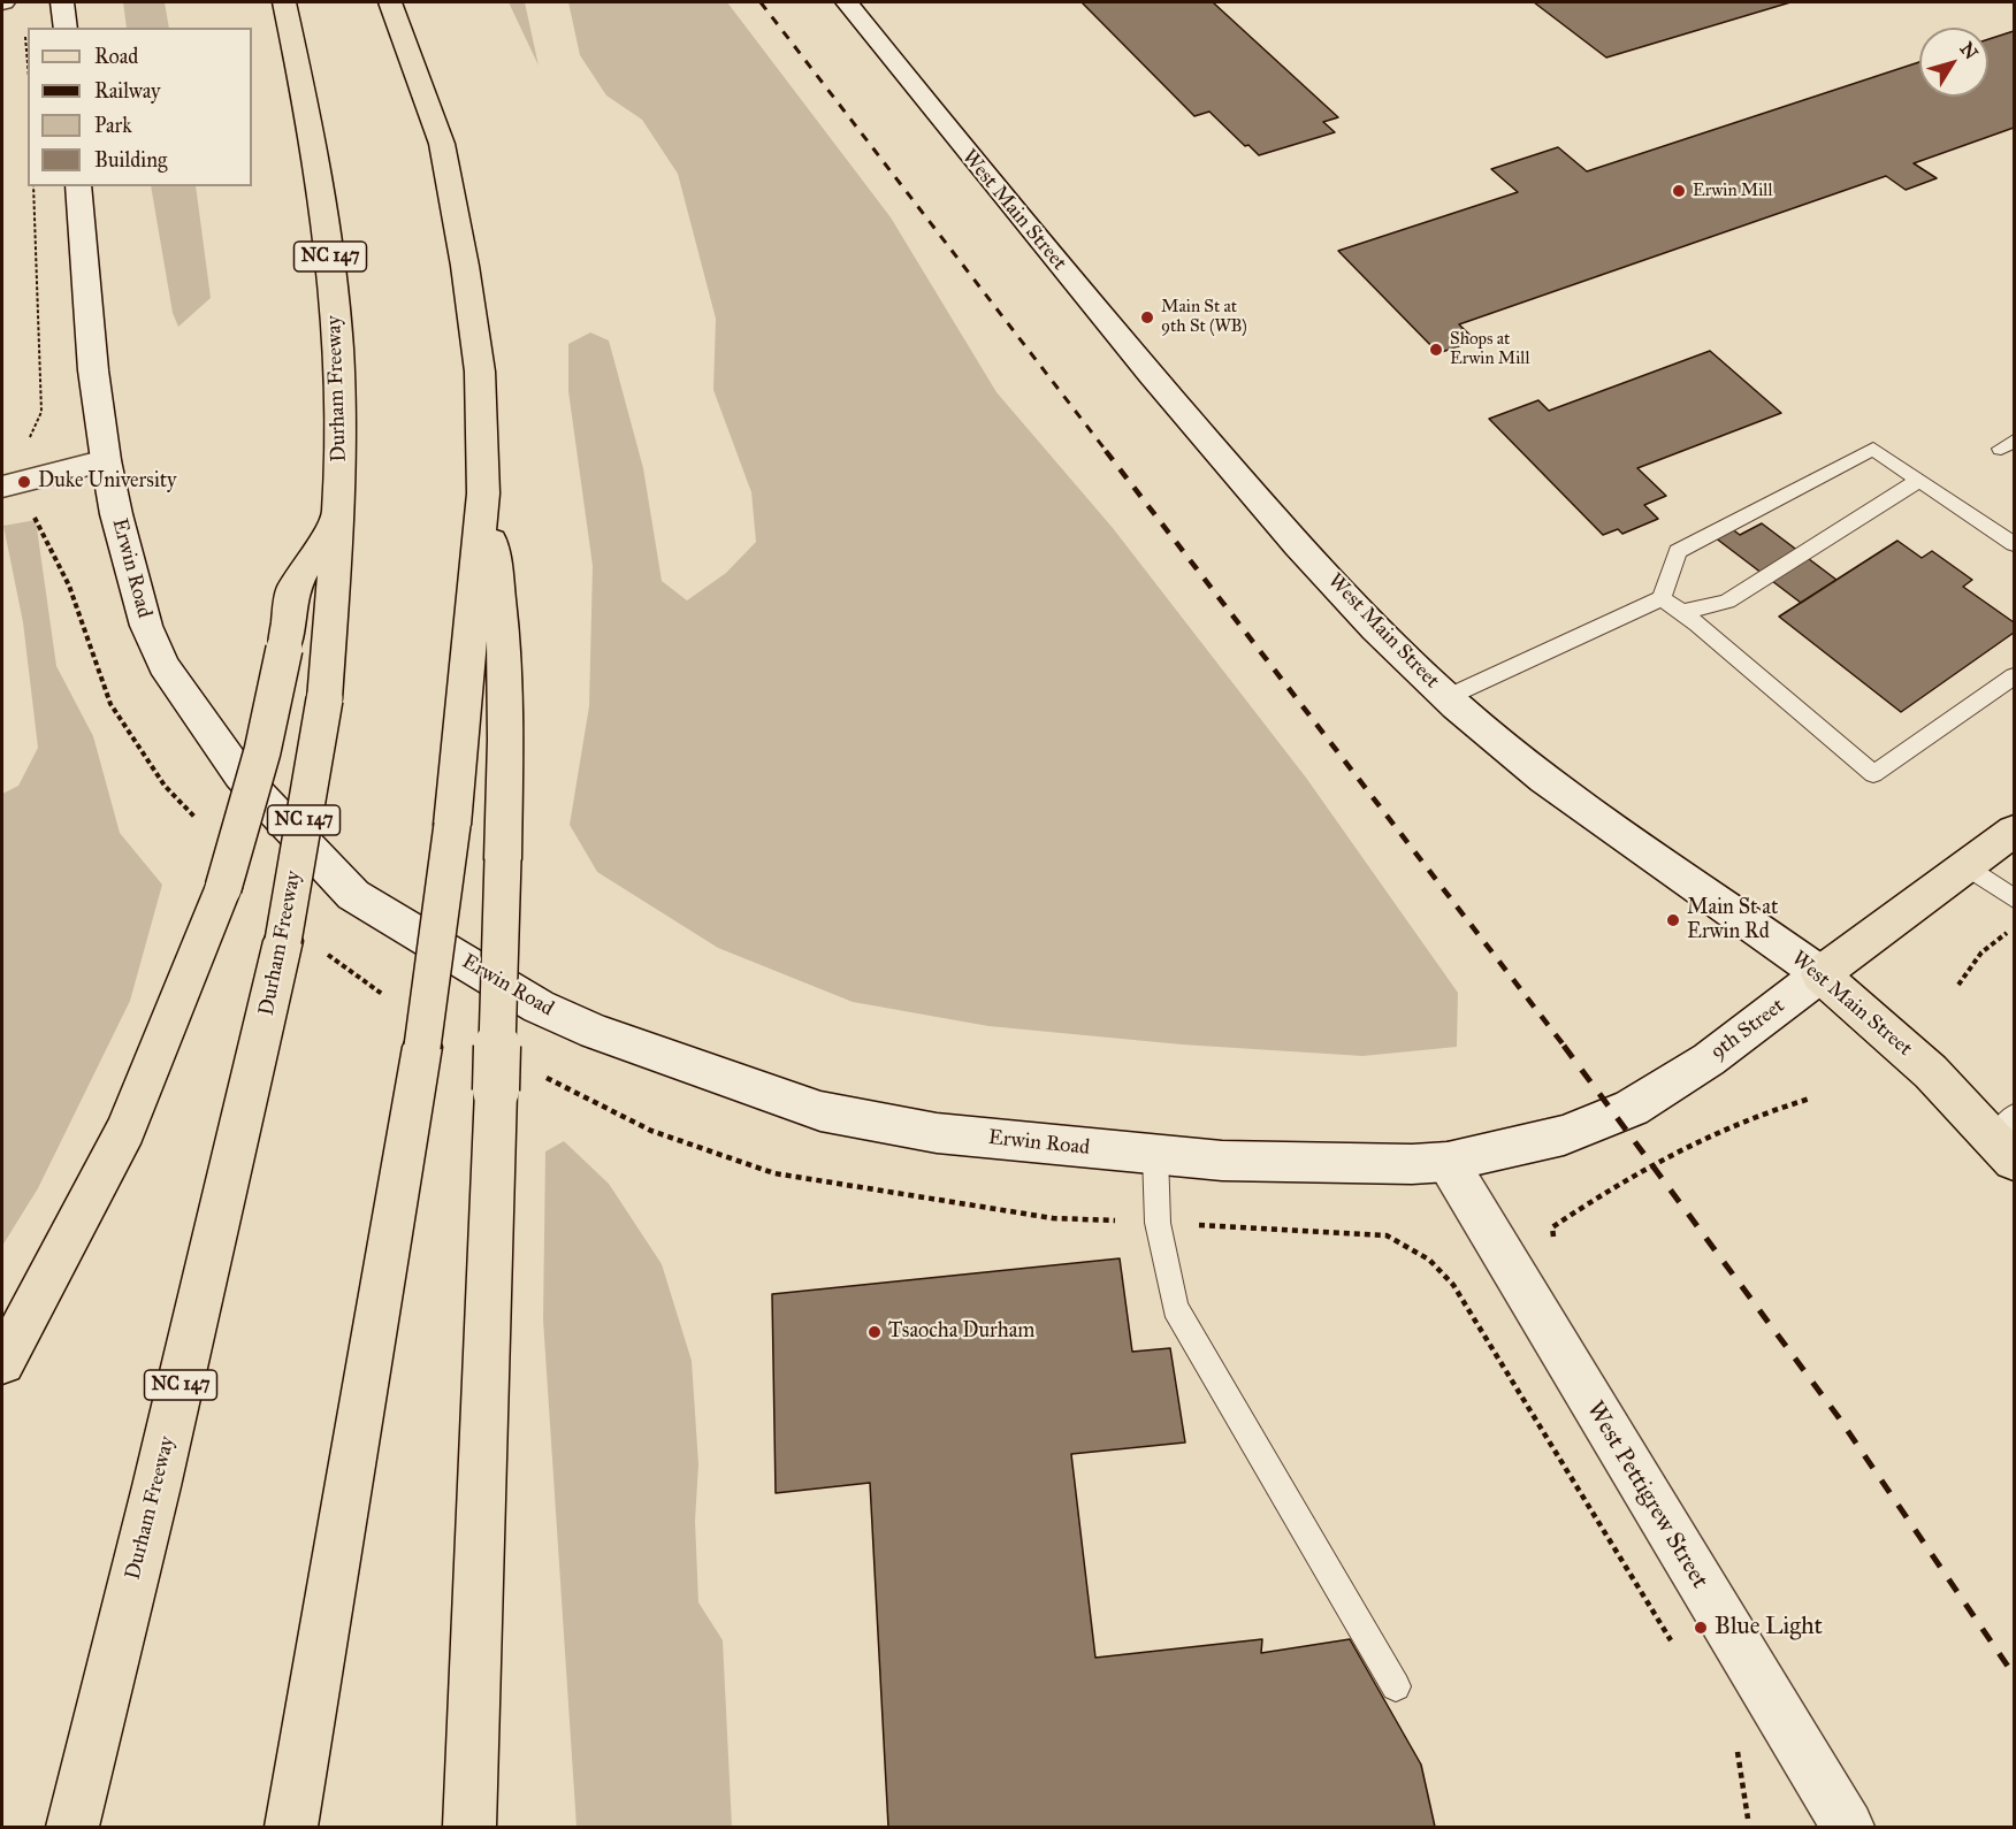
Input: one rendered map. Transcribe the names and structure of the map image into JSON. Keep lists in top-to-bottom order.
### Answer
{
  "streets": {
    "main road": [
      "West Main Street",
      "NC 147",
      "Durham Freeway",
      "Erwin Road",
      "9th Street",
      "West Pettigrew Street"
    ]
  },
  "crossings": [
    ["West Main Street", "9th Street"],
    ["Erwin Road", "9th Street"],
    ["Erwin Road", "West Pettigrew Street"],
    ["9th Street", "West Pettigrew Street"]
  ],
  "places": [
    "Erwin Mill",
    "Main St at 9th St (WB)",
    "Shops at Erwin Mill",
    "Duke University",
    "Main St at Erwin Rd",
    "Tsaocha Durham",
    "Blue Light"
  ],
  "legend": [
    "Road",
    "Railway",
    "Park",
    "Building"
  ],
  "north": "top right"
}
